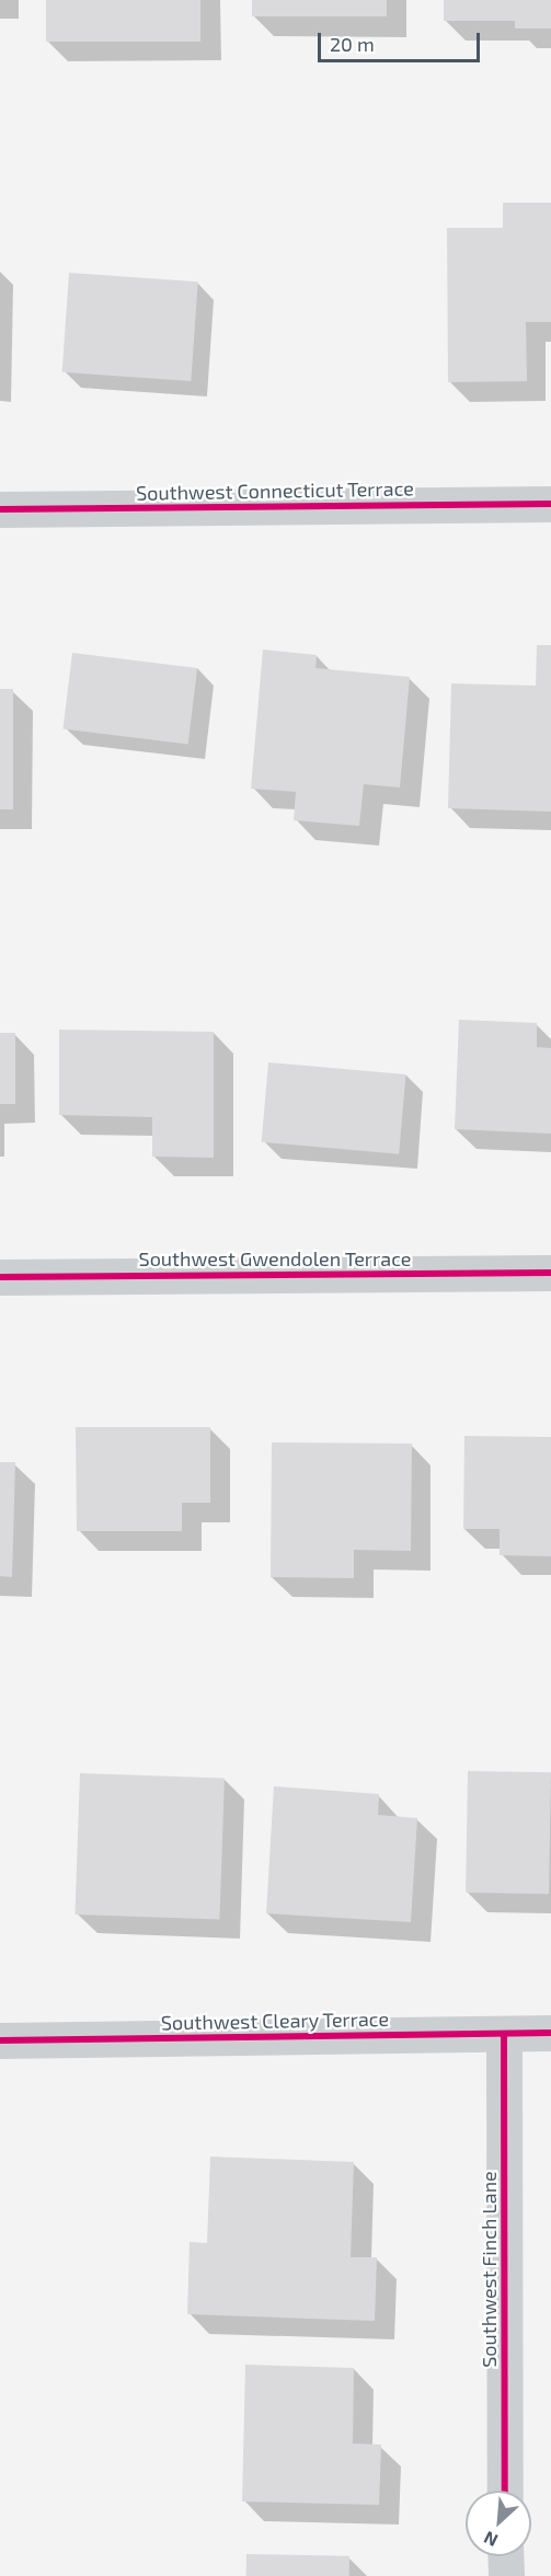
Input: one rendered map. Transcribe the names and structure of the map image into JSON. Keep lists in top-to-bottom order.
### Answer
{
  "streets": {
    "street": [
      "Southwest Connecticut Terrace",
      "Southwest Gwendolen Terrace",
      "Southwest Cleary Terrace",
      "Southwest Finch Lane"
    ]
  },
  "crossings": [
    ["Southwest Cleary Terrace", "Southwest Finch Lane"]
  ],
  "scale_bar": "20 m",
  "north": "bottom left"
}
